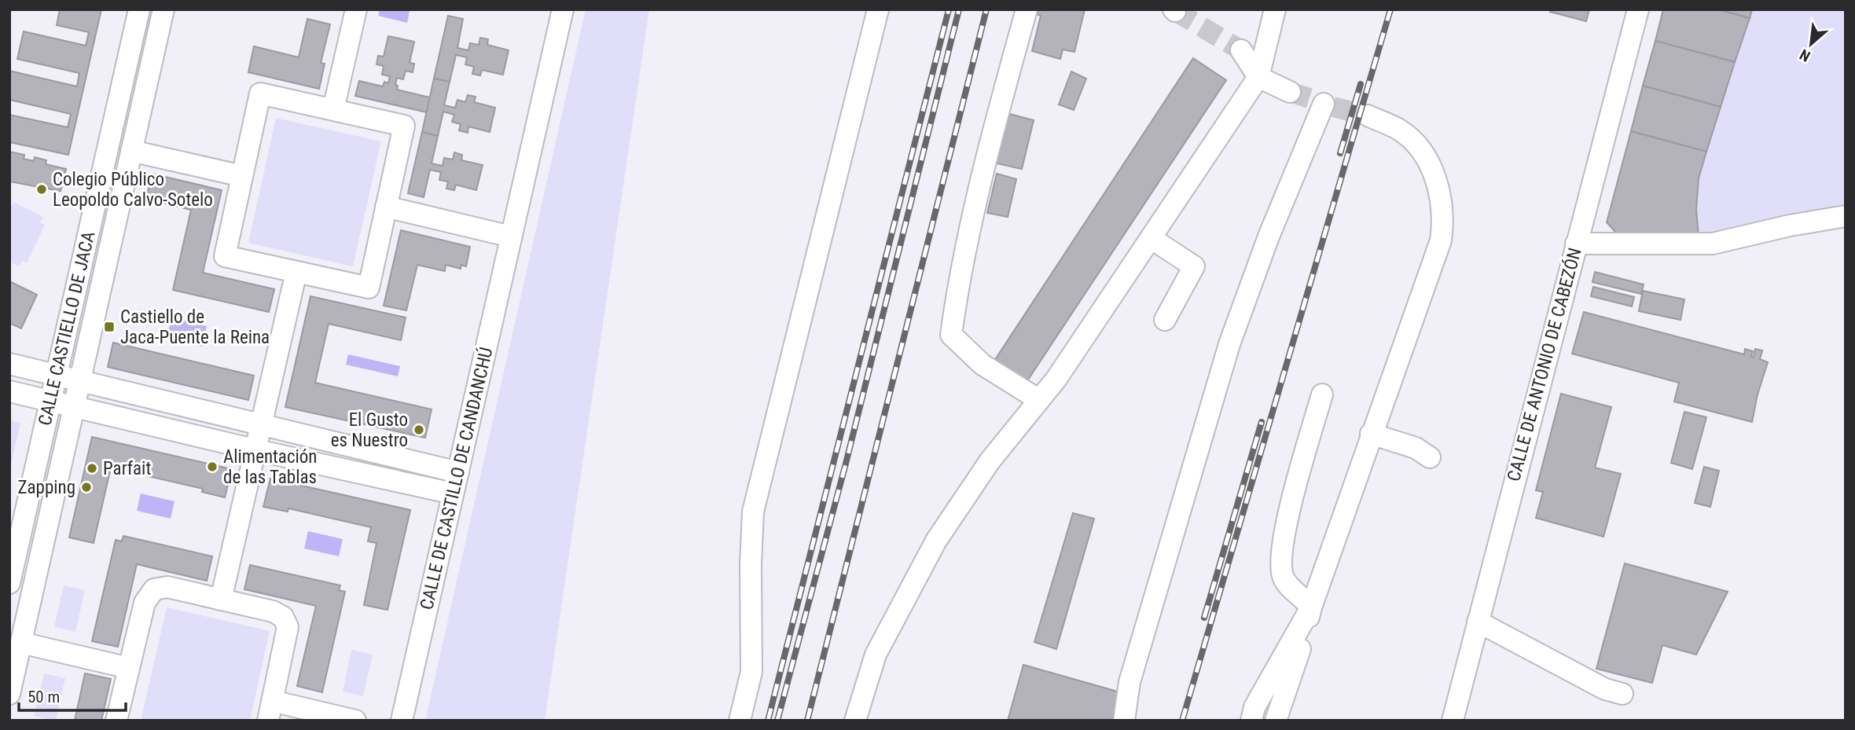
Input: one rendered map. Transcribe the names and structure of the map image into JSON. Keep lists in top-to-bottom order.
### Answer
{
  "streets": {
    "street": ["CALLE CASTIELLO DE JACA", "CALLE DE ANTONIO DE CABEZÓN", "CALLE DE CASTILLO DE CANDANCHÚ"]
  },
  "places": {
    "other": [
      "Colegio Público Leopoldo Calvo-Sotelo",
      "El Gusto es Nuestro",
      "Alimentación de las Tablas",
      "Parfait",
      "Zapping"
    ],
    "transit": ["Castiello de Jaca-Puente la Reina"]
  },
  "scale_bar": "50 m",
  "north": "bottom left"
}
